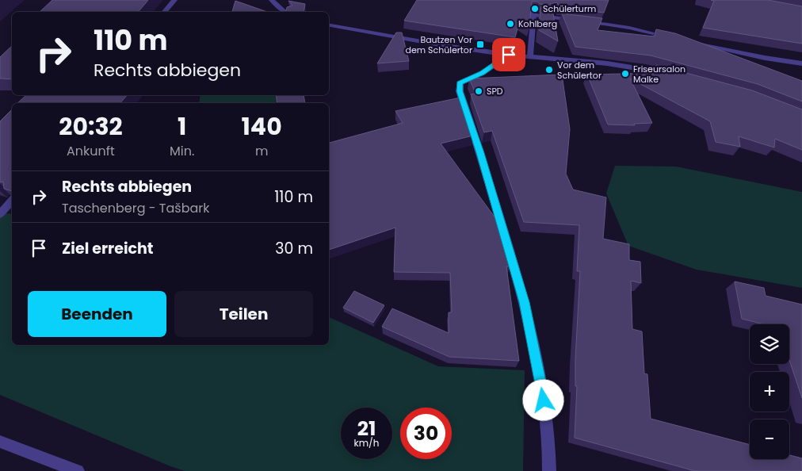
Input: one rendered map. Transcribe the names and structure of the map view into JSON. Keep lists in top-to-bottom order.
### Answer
{
  "places": {
    "other": [
      "Schülerturm",
      "Kohlberg",
      "Vor dem Schülertor",
      "Friseursalon Malke",
      "SPD"
    ],
    "transit": ["Bautzen Vor dem Schülertor"]
  },
  "page": {
    "turn": ["110 m", "Rechts abbiegen"],
    "eta": [
      "20:32",
      "Ankunft",
      "1",
      "Min.",
      "140",
      "m"
    ],
    "list": [
      {
        "name": "Rechts abbiegen",
        "note": "Taschenberg - Tašbark",
        "value": "110 m"
      },
      {
        "name": "Ziel erreicht",
        "value": "30 m"
      }
    ],
    "buttons": ["Beenden", "Teilen"],
    "map_buttons": ["+", "−"],
    "speed": "21 km/h",
    "limit": "30"
  }
}
